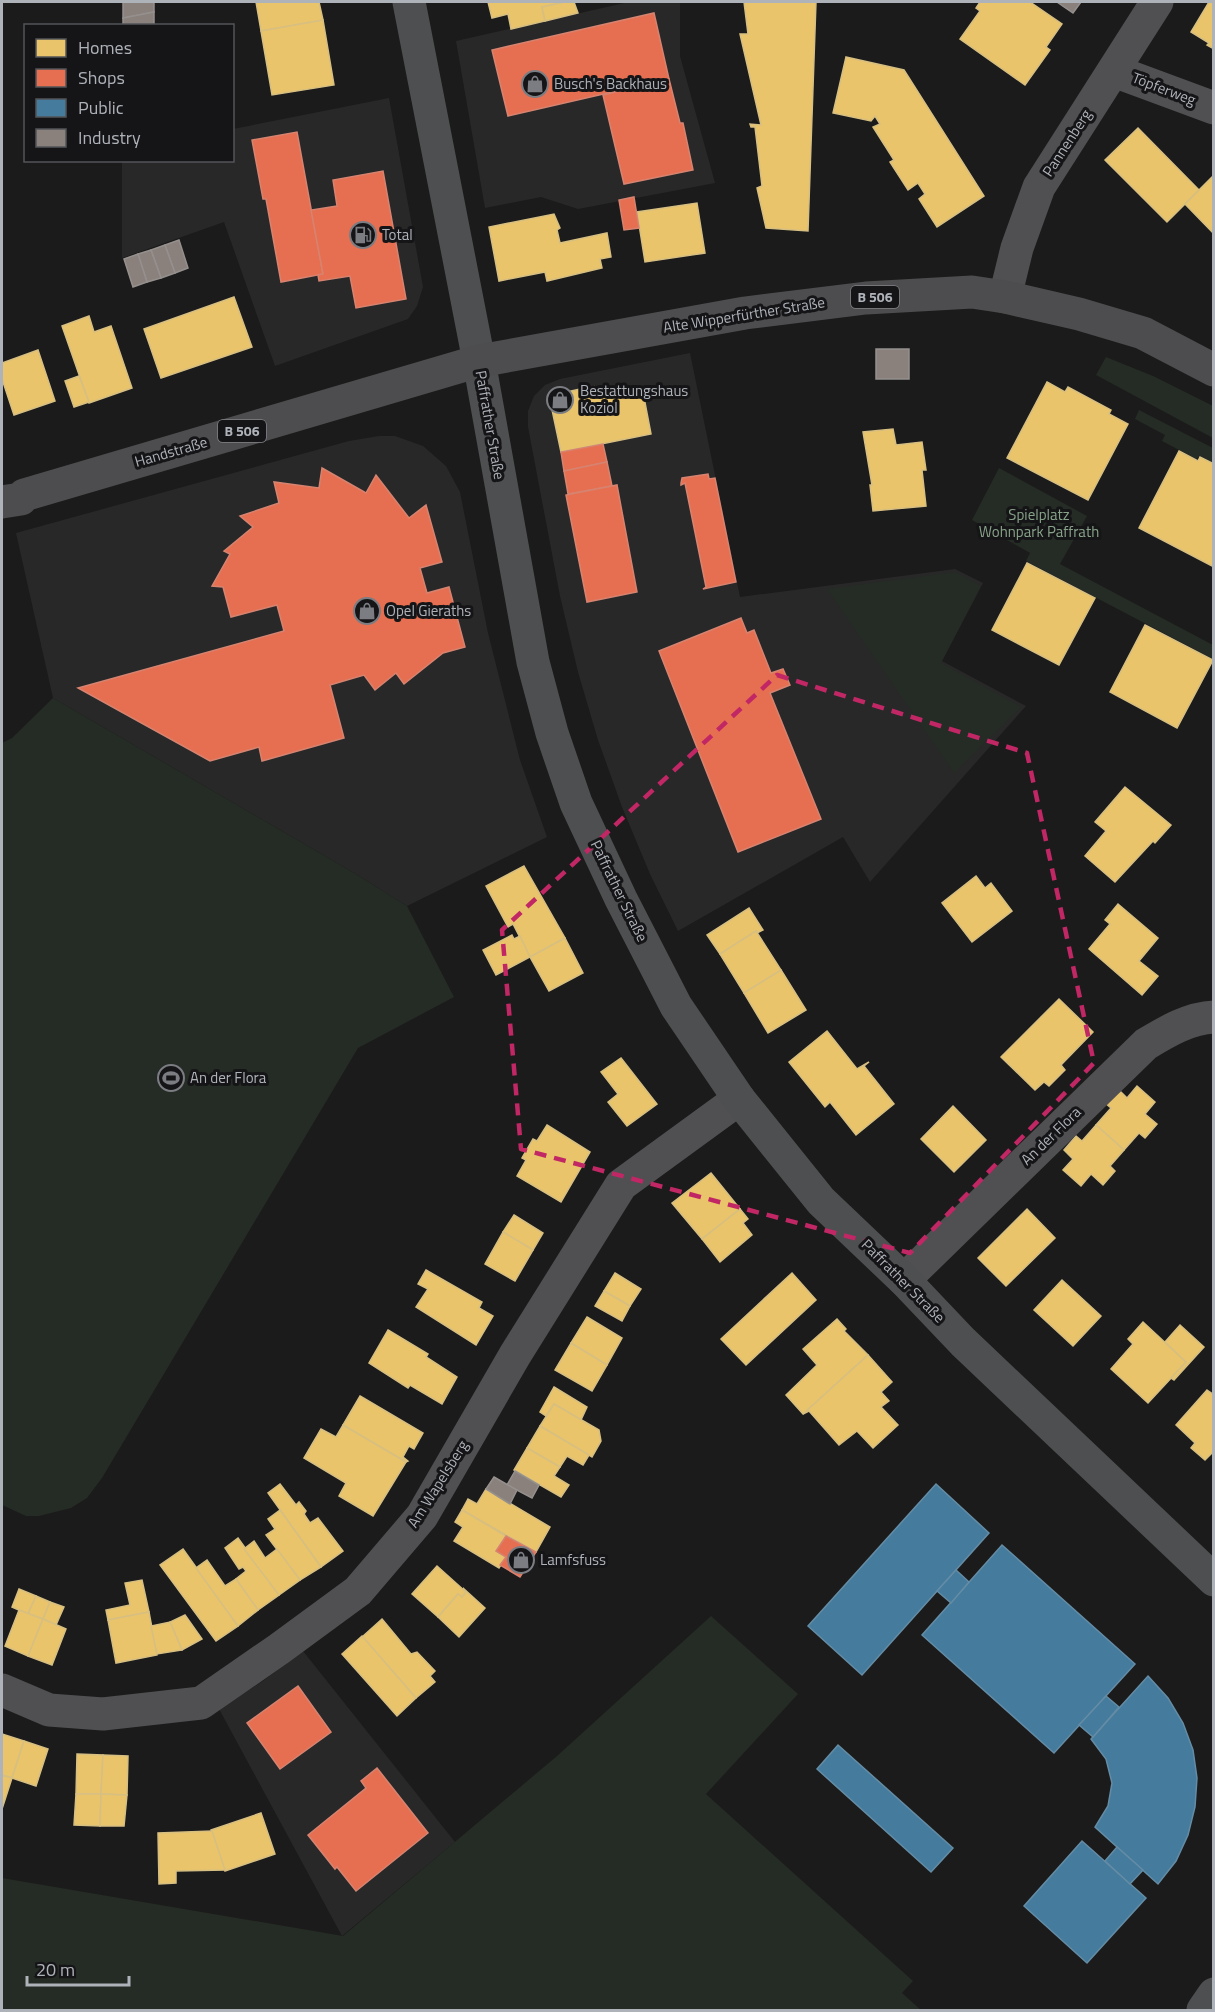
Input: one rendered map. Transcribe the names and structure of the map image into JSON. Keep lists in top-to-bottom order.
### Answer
{
  "streets": {
    "main road": [
      "B 506",
      "Alte Wipperfürther Straße",
      "Paffrather Straße",
      "Handstraße"
    ],
    "street": [
      "Töpferweg",
      "Pannenberg",
      "An der Flora",
      "Am Wapelsberg"
    ]
  },
  "crossings": [
    ["Töpferweg", "Pannenberg"],
    ["Pannenberg", "Alte Wipperfürther Straße"],
    ["Alte Wipperfürther Straße", "Paffrather Straße"],
    ["Alte Wipperfürther Straße", "Handstraße"],
    ["Paffrather Straße", "Handstraße"],
    ["Paffrather Straße", "An der Flora"],
    ["Paffrather Straße", "Am Wapelsberg"]
  ],
  "parks": ["Spielplatz Wohnpark Paffrath"],
  "places": {
    "shop": [
      "Busch's Backhaus",
      "Bestattungshaus Koziol",
      "Opel Gieraths",
      "Lamfsfuss"
    ],
    "fuel station": ["Total"],
    "sports": ["An der Flora"]
  },
  "legend": [
    "Homes",
    "Shops",
    "Public",
    "Industry"
  ],
  "scale_bar": "20 m"
}
